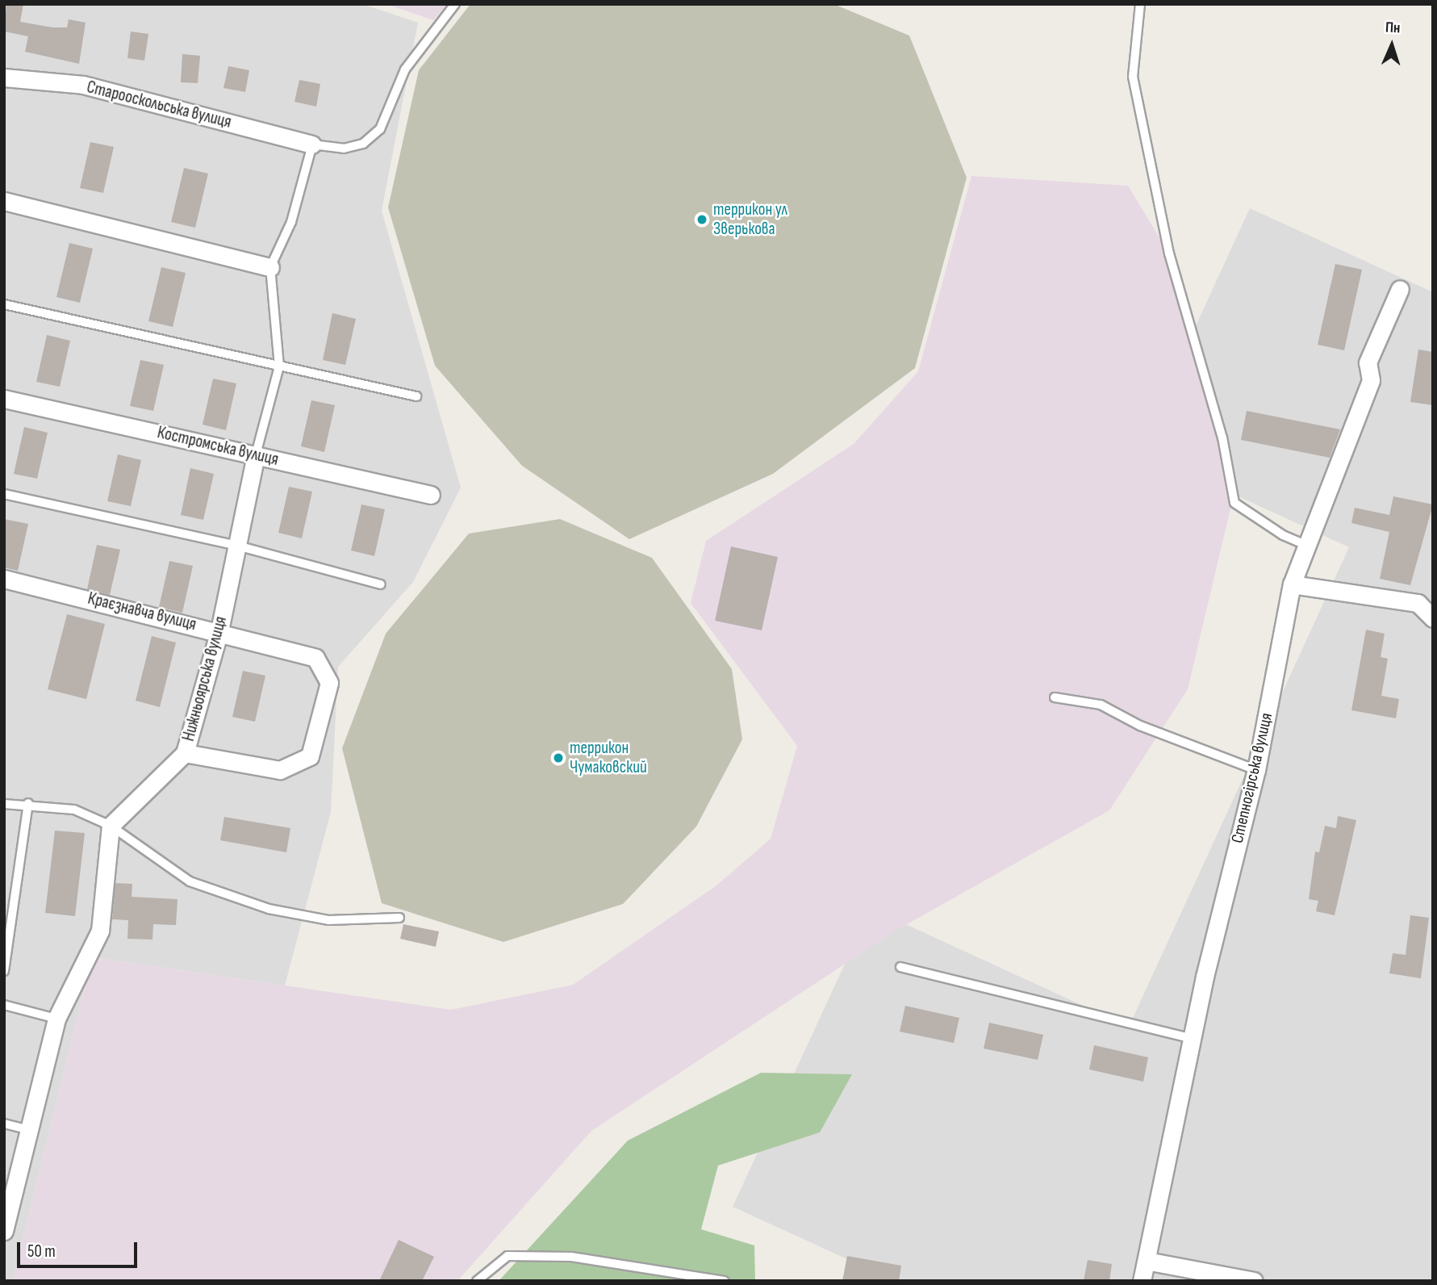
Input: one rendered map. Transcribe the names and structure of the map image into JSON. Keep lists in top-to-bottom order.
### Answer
{
  "streets": {
    "street": [
      "Старооскольська вулиця",
      "Костромська вулиця",
      "Краєзнавча вулиця",
      "Нижньоярська вулиця",
      "Степногірська вулиця"
    ]
  },
  "crossings": [
    ["Костромська вулиця", "Нижньоярська вулиця"],
    ["Краєзнавча вулиця", "Нижньоярська вулиця"]
  ],
  "places": ["террикон ул Зверькова", "террикон Чумаковский"],
  "scale_bar": "50 m",
  "north": "top"
}
